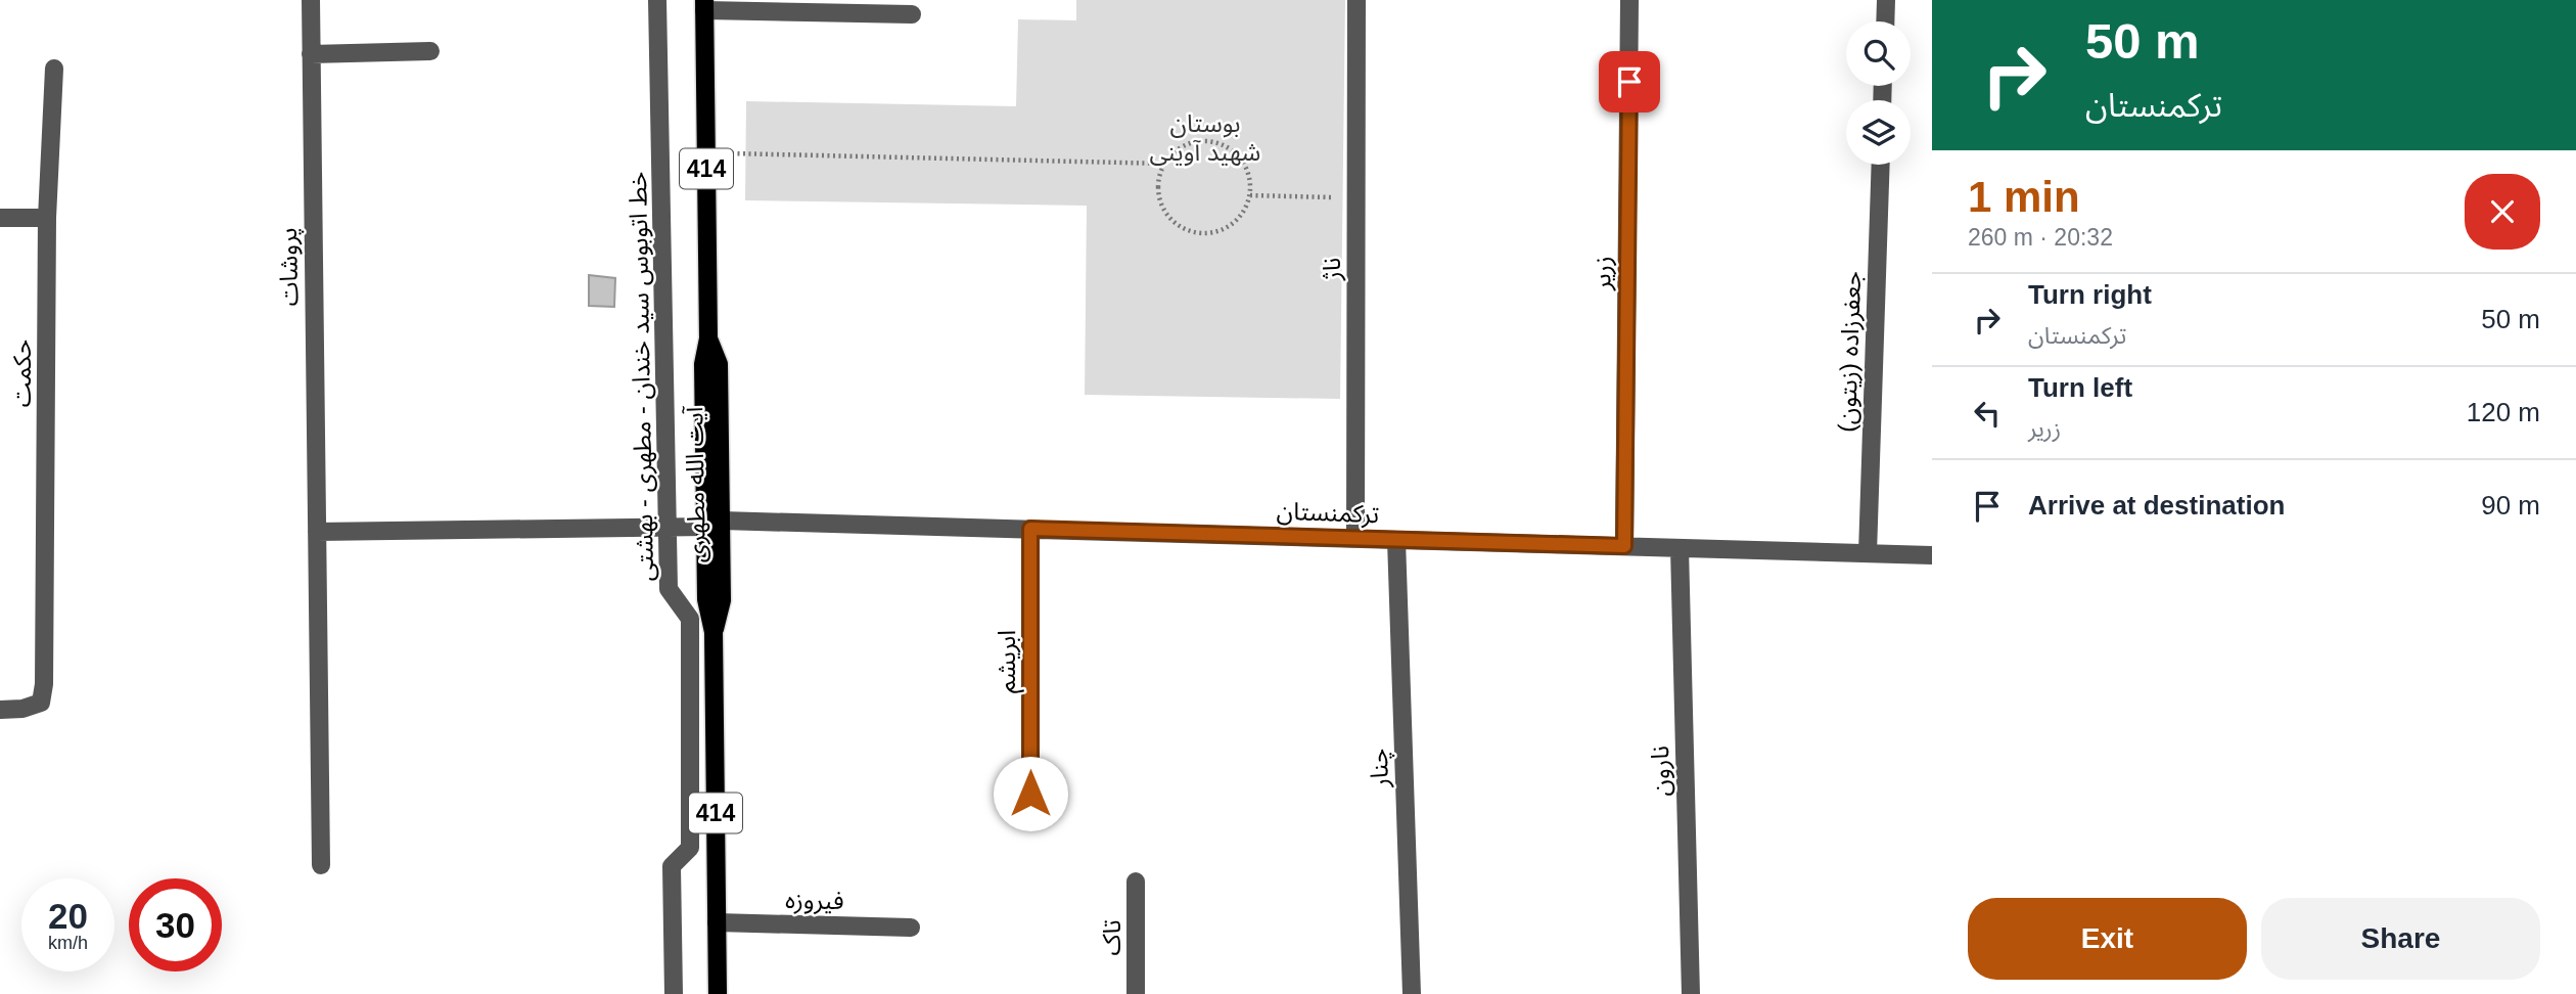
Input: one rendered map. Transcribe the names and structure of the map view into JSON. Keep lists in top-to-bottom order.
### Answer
{
  "streets": {
    "main road": ["414", "آیت الله مطهری"],
    "street": [
      "پروشات",
      "ناژ",
      "زریر",
      "جعفرزاده (زیتون)",
      "حکمت",
      "خط اتوبوس سید خندان - مطهری - بهشتی",
      "ترکمنستان",
      "ابریشم",
      "چنار",
      "نارون",
      "فیروزه",
      "تاک"
    ]
  },
  "crossings": [
    ["ناژ", "ترکمنستان"],
    ["زریر", "ترکمنستان"],
    ["جعفرزاده (زیتون)", "ترکمنستان"],
    ["آیت الله مطهری", "ترکمنستان"],
    ["آیت الله مطهری", "فیروزه"],
    ["ترکمنستان", "ابریشم"],
    ["ترکمنستان", "چنار"],
    ["ترکمنستان", "نارون"]
  ],
  "parks": ["بوستان شهید آوینی"],
  "page": {
    "turn": ["50 m", "ترکمنستان"],
    "heading": ["1 min", "260 m · 20:32"],
    "list": [
      {
        "name": "Turn right",
        "note": "ترکمنستان",
        "value": "50 m"
      },
      {
        "name": "Turn left",
        "note": "زریر",
        "value": "120 m"
      },
      {
        "name": "Arrive at destination",
        "value": "90 m"
      }
    ],
    "speed": "20 km/h",
    "limit": "30",
    "buttons": ["Exit", "Share"]
  }
}
